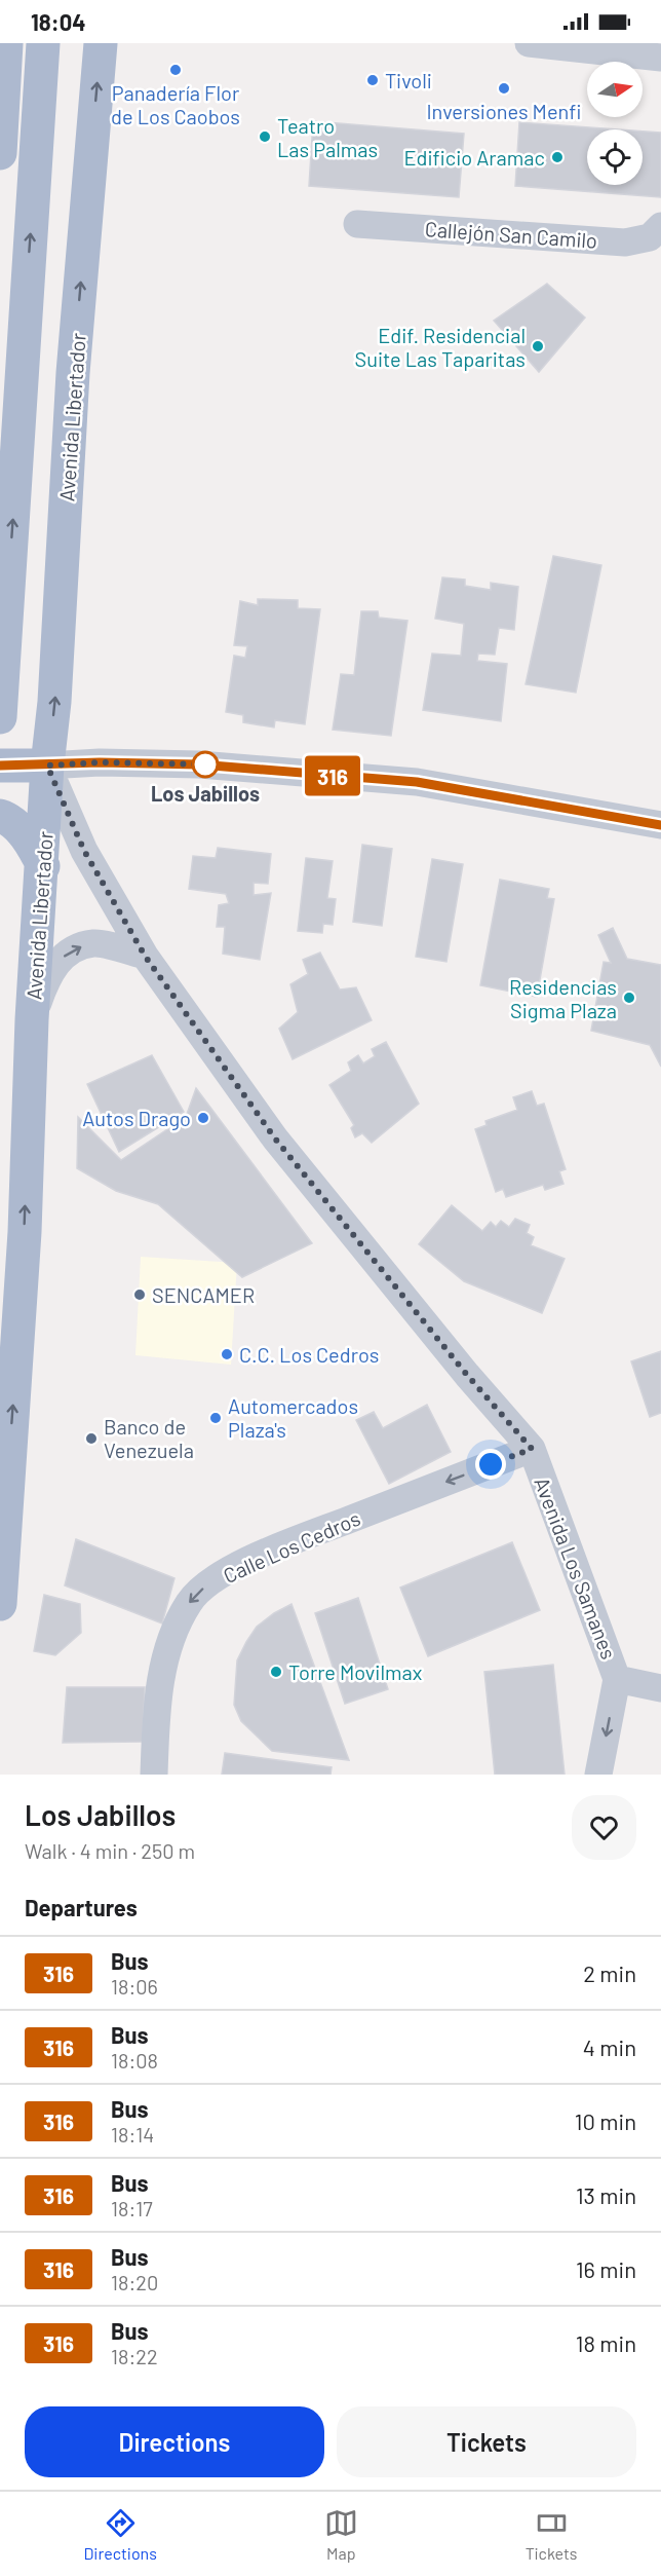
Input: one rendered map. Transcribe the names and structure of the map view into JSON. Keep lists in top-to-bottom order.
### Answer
{
  "streets": {
    "main road": ["Avenida Libertador"],
    "street": ["Callejón San Camilo", "Calle Los Cedros", "Avenida Los Samanes"]
  },
  "crossings": [
    ["Avenida Libertador", "Avenida Los Samanes"],
    ["Calle Los Cedros", "Avenida Los Samanes"]
  ],
  "one_way": ["Calle Los Cedros"],
  "places": [
    "Panadería Flor de Los Caobos",
    "Tivoli",
    "Inversiones Menfi",
    "Teatro Las Palmas",
    "Edificio Aramac",
    "Edif. Residencial Suite Las Taparitas",
    "Los Jabillos",
    "Residencias Sigma Plaza",
    "Autos Drago",
    "SENCAMER",
    "C.C. Los Cedros",
    "Automercados Plaza's",
    "Banco de Venezuela",
    "Torre Movilmax"
  ],
  "lines": ["bus line 316"],
  "north": "right",
  "page": {
    "status": "18:04",
    "on_map": "316",
    "heading": [
      ["Los Jabillos", "Walk · 4 min · 250 m"],
      "Departures"
    ],
    "list": [
      {
        "mark": "316",
        "name": "Bus",
        "note": "18:06",
        "value": "2 min"
      },
      {
        "mark": "316",
        "name": "Bus",
        "note": "18:08",
        "value": "4 min"
      },
      {
        "mark": "316",
        "name": "Bus",
        "note": "18:14",
        "value": "10 min"
      },
      {
        "mark": "316",
        "name": "Bus",
        "note": "18:17",
        "value": "13 min"
      },
      {
        "mark": "316",
        "name": "Bus",
        "note": "18:20",
        "value": "16 min"
      },
      {
        "mark": "316",
        "name": "Bus",
        "note": "18:22",
        "value": "18 min"
      }
    ],
    "buttons": ["Directions", "Tickets"],
    "tabs": ["Directions", "Map", "Tickets"]
  }
}
